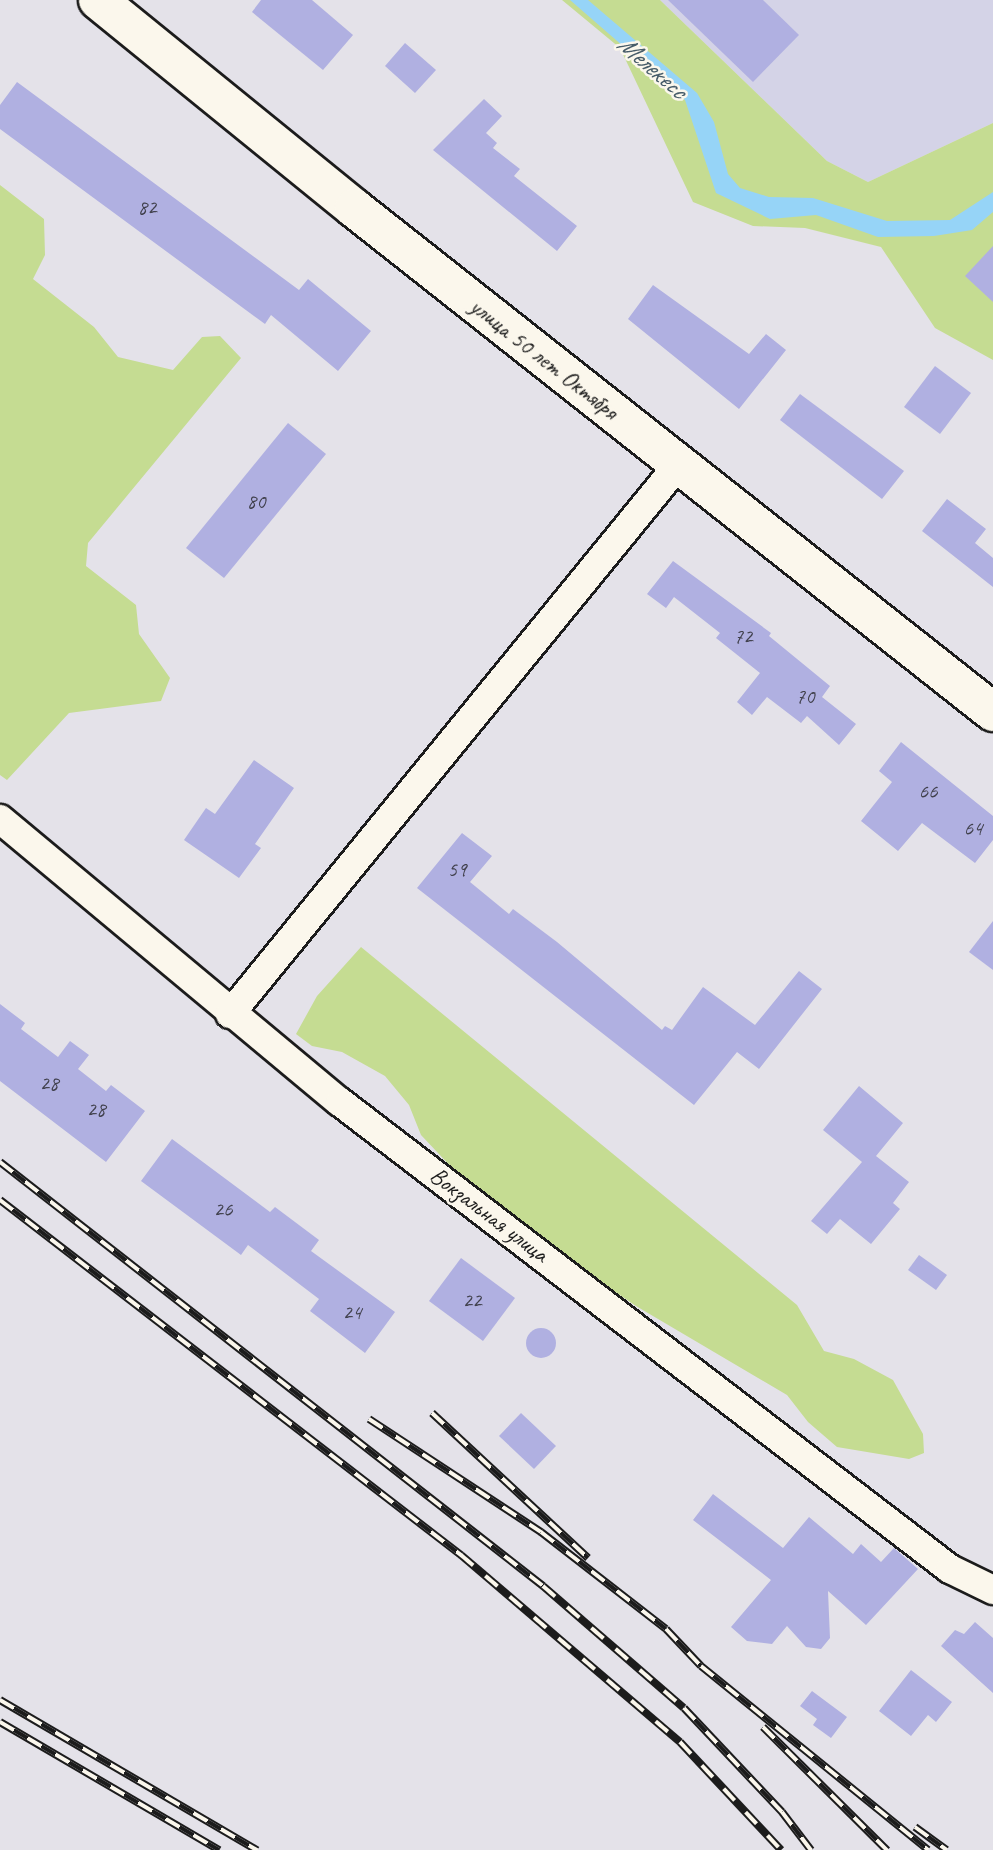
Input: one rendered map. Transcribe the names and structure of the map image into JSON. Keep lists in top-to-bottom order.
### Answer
{
  "streets": {
    "main road": ["улица 50 лет Октября"],
    "street": ["Вокзальная улица"]
  },
  "water": ["Мелекесс"],
  "house_numbers": [
    "82",
    "80",
    "72",
    "70",
    "66",
    "64",
    "59",
    "28",
    "28",
    "26",
    "22",
    "24"
  ]
}
